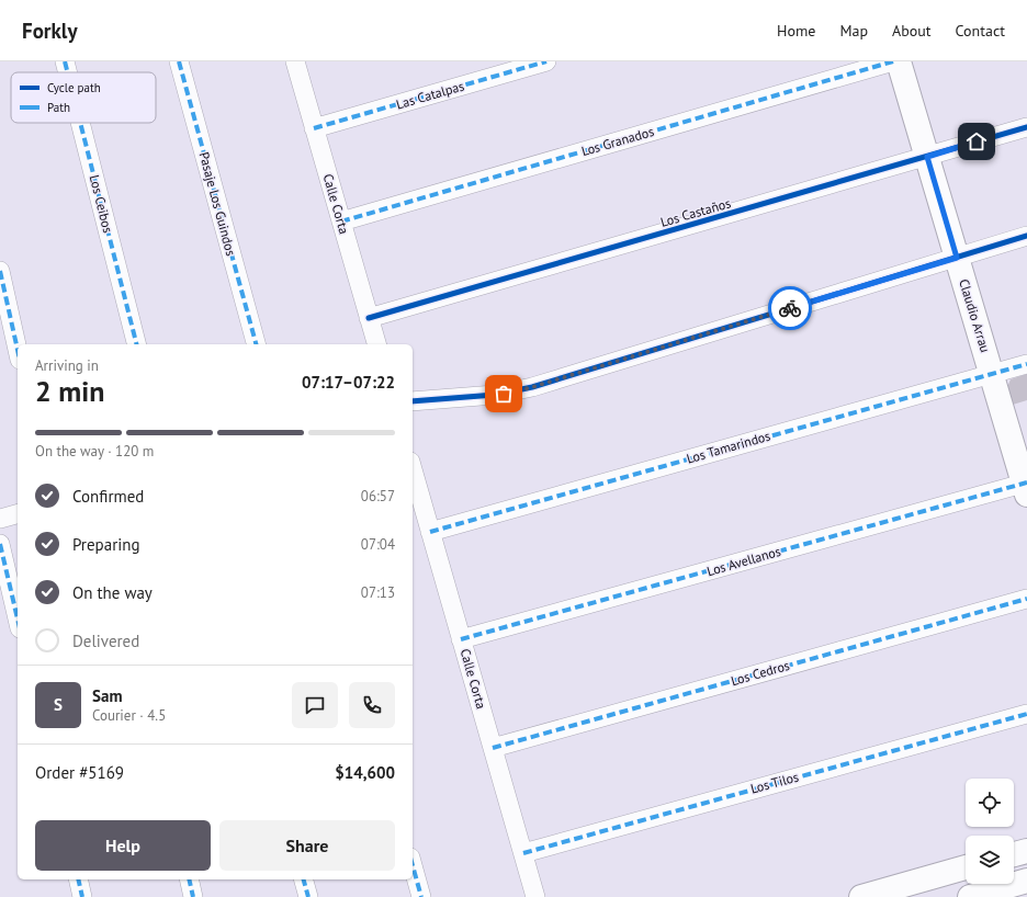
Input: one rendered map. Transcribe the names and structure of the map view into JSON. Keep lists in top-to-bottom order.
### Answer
{
  "streets": {
    "street": [
      "Las Catalpas",
      "Los Granados",
      "Los Ceibos",
      "Pasaje Los Guindos",
      "Calle Corta",
      "Los Castaños",
      "Claudio Arrau",
      "Los Tamarindos",
      "Los Avellanos",
      "Los Cedros",
      "Los Tilos"
    ]
  },
  "crossings": [
    ["Las Catalpas", "Calle Corta"],
    ["Los Granados", "Calle Corta"],
    ["Calle Corta", "Los Castaños"],
    ["Calle Corta", "Los Tamarindos"],
    ["Calle Corta", "Los Avellanos"],
    ["Calle Corta", "Los Cedros"],
    ["Calle Corta", "Los Tilos"],
    ["Los Castaños", "Claudio Arrau"],
    ["Claudio Arrau", "Los Tamarindos"],
    ["Claudio Arrau", "Los Avellanos"]
  ],
  "legend": ["Cycle path", "Path"],
  "page": {
    "header": "Forkly",
    "nav": [
      "Home",
      "Map",
      "About",
      "Contact"
    ],
    "heading": ["2 min", "Arriving in", "07:17–07:22"],
    "panel": [
      "Sam",
      "Courier · 4.5",
      "Order #5169",
      "$14,600"
    ],
    "bar": "On the way · 120 m",
    "list": [
      ["Confirmed", "06:57"],
      ["Preparing", "07:04"],
      ["On the way", "07:13"],
      "Delivered"
    ],
    "round": "S",
    "buttons": ["Help", "Share"]
  }
}
